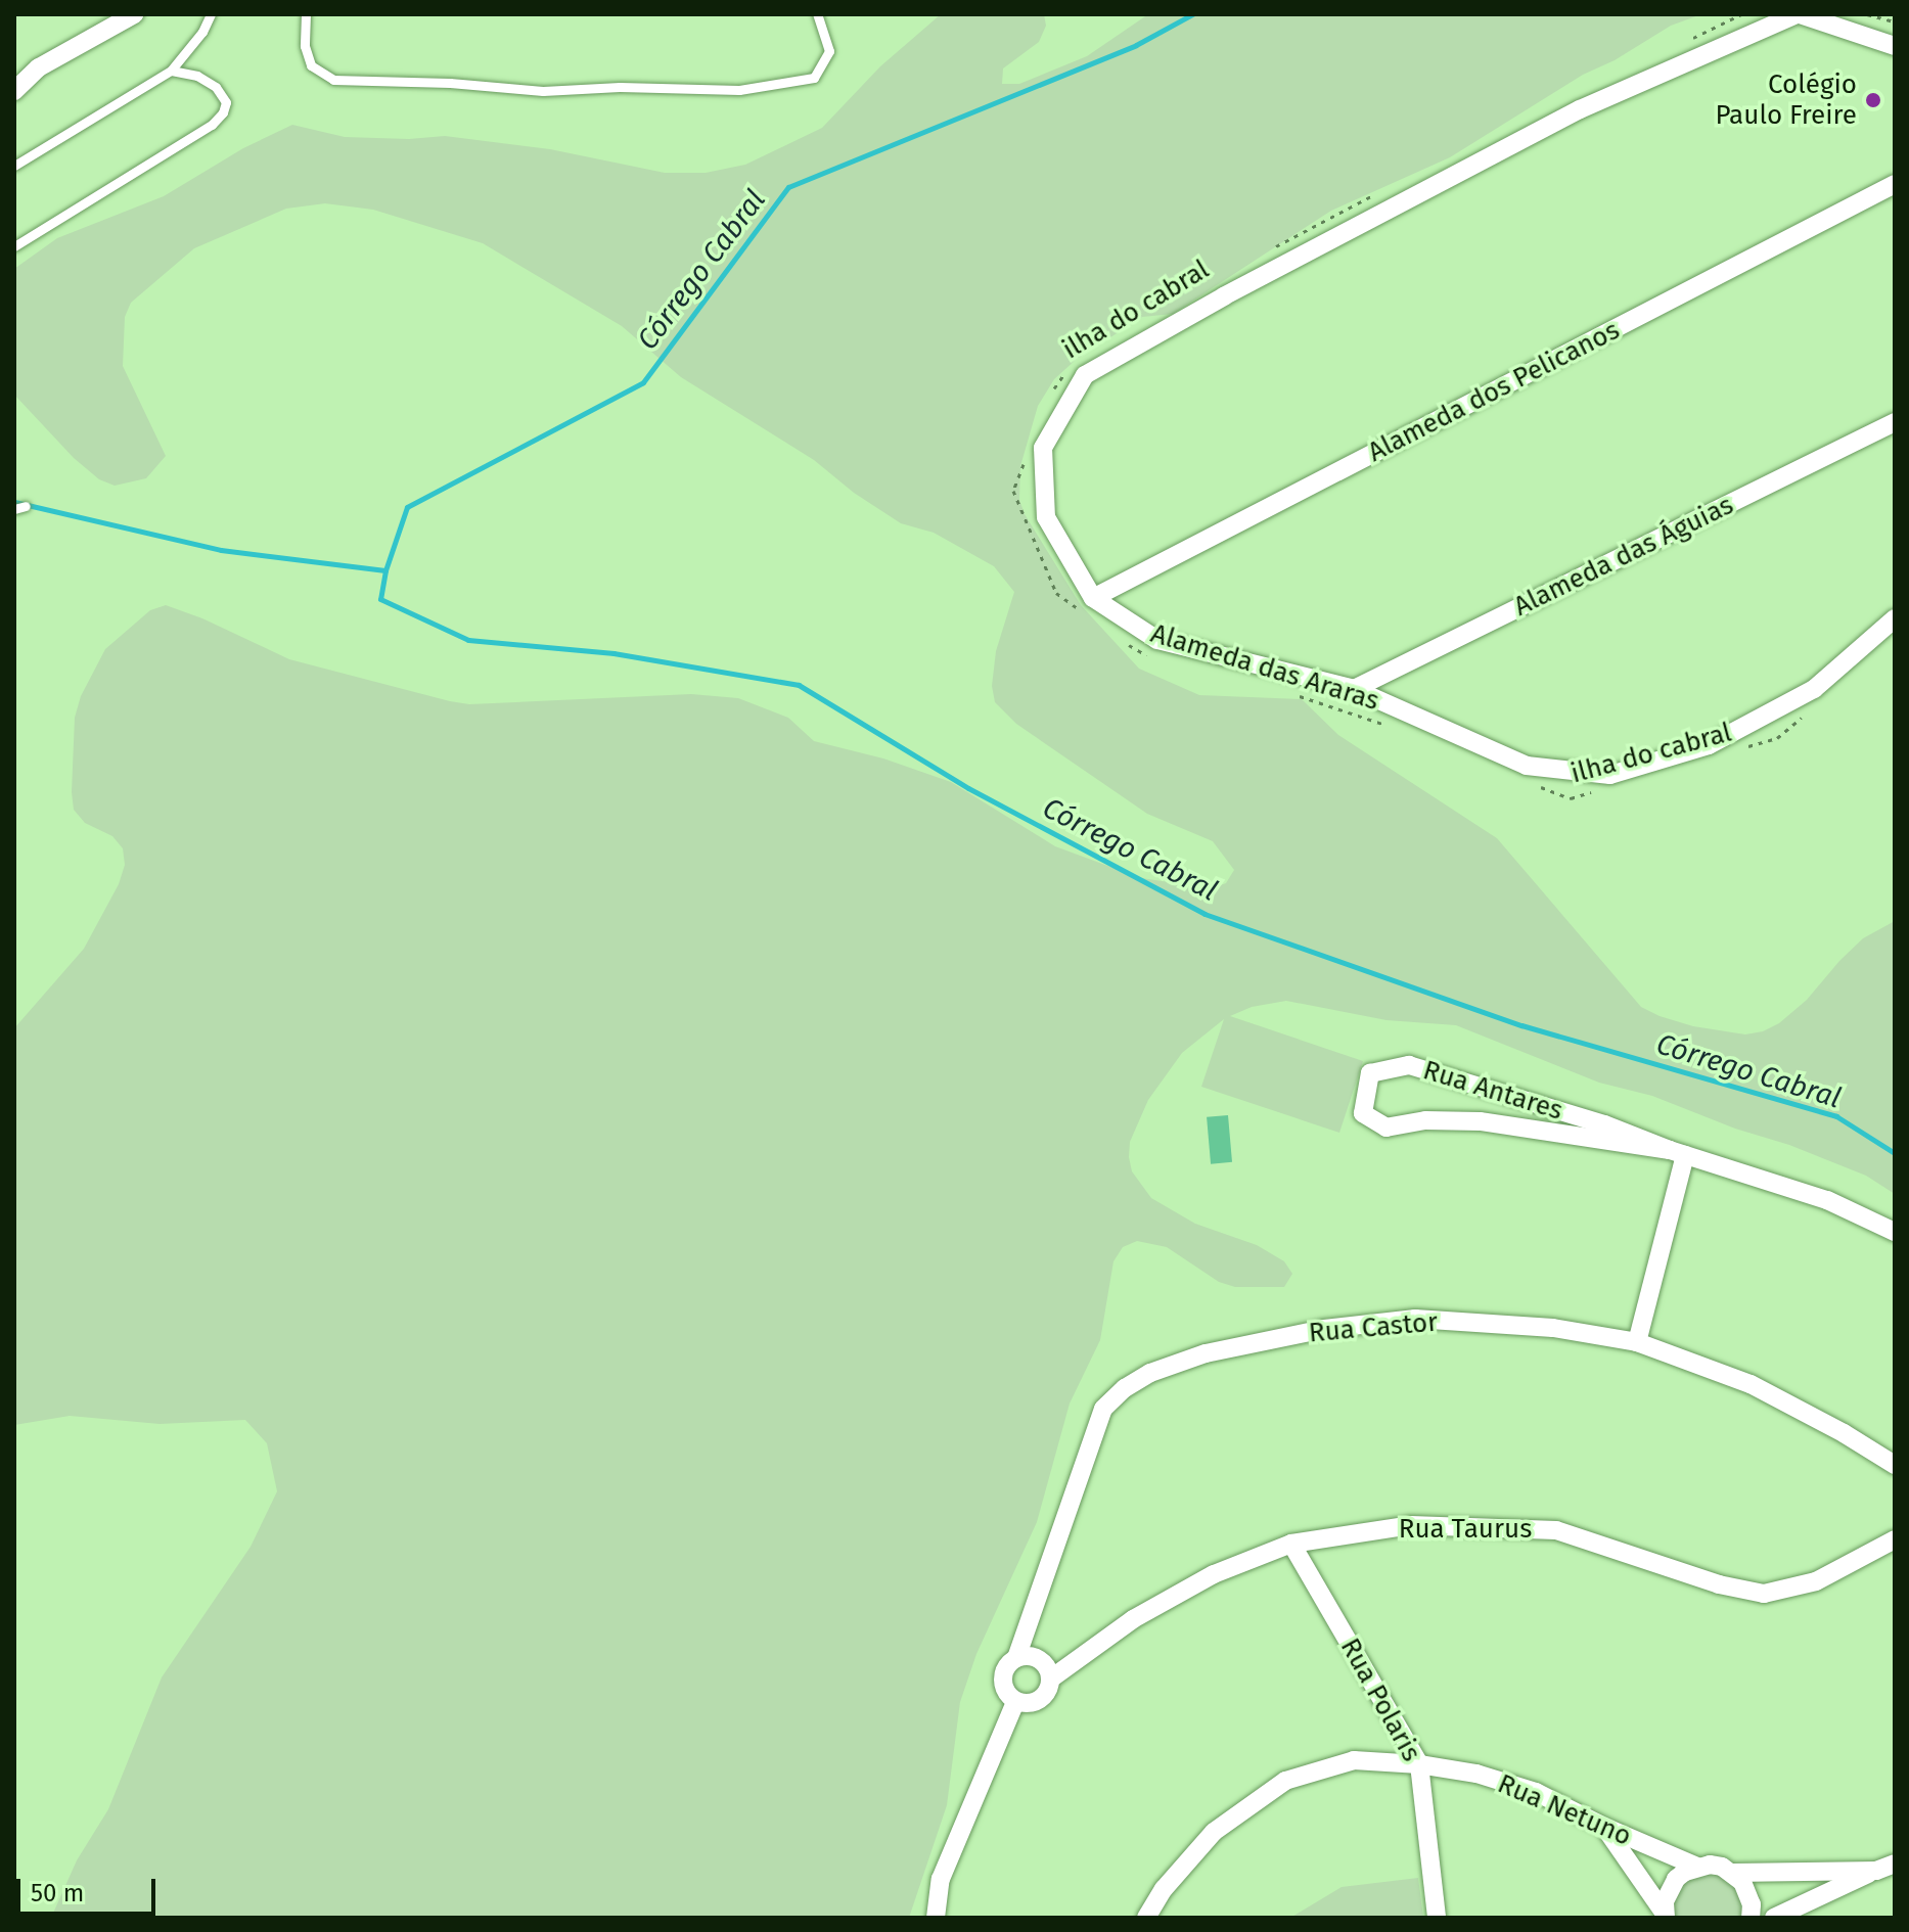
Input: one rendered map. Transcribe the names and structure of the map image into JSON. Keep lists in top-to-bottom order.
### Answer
{
  "streets": {
    "street": [
      "Alameda dos Pelicanos",
      "Alameda das Águias",
      "Alameda das Araras",
      "Rua Antares",
      "Rua Castor",
      "Rua Taurus",
      "Rua Polaris",
      "Rua Netuno"
    ],
    "path": ["ilha do cabral"]
  },
  "crossings": [
    ["Alameda dos Pelicanos", "Alameda das Araras"],
    ["Alameda das Águias", "Alameda das Araras"],
    ["Rua Castor", "Rua Taurus"],
    ["Rua Taurus", "Rua Polaris"],
    ["Rua Polaris", "Rua Netuno"]
  ],
  "water": ["Córrego Cabral"],
  "places": ["Colégio Paulo Freire"],
  "scale_bar": "50 m"
}
